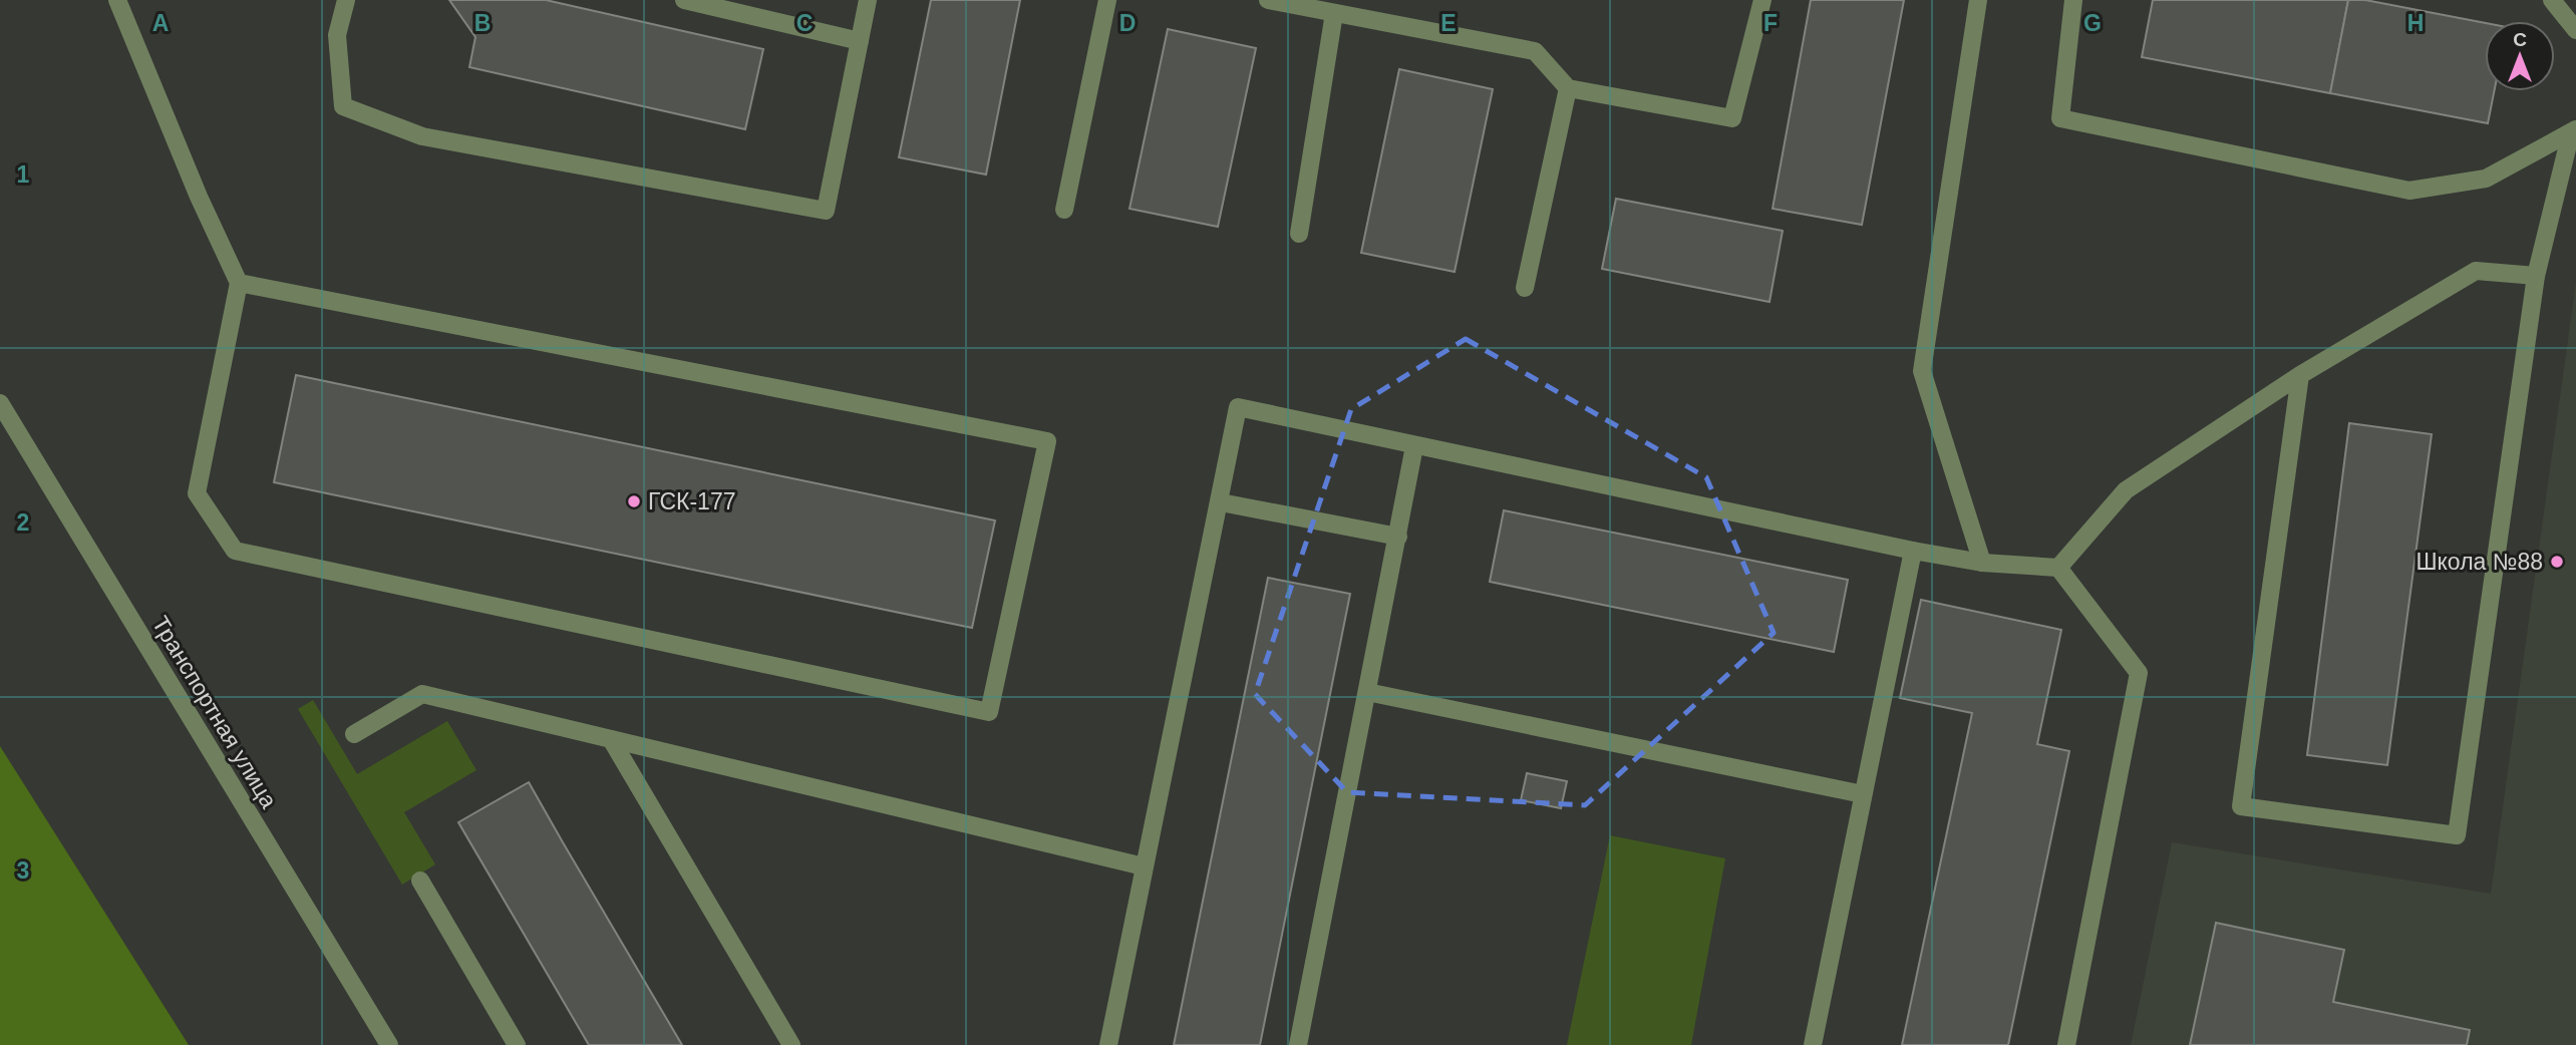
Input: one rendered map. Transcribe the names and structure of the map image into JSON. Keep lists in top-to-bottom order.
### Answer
{
  "streets": {
    "street": ["Транспортная улица"]
  },
  "places": ["ГСК-177", "Школа №88"],
  "north": "top",
  "grid": {
    "columns": [
      "A",
      "B",
      "C",
      "D",
      "E",
      "F",
      "G",
      "H"
    ],
    "rows": ["1", "2", "3"]
  }
}
